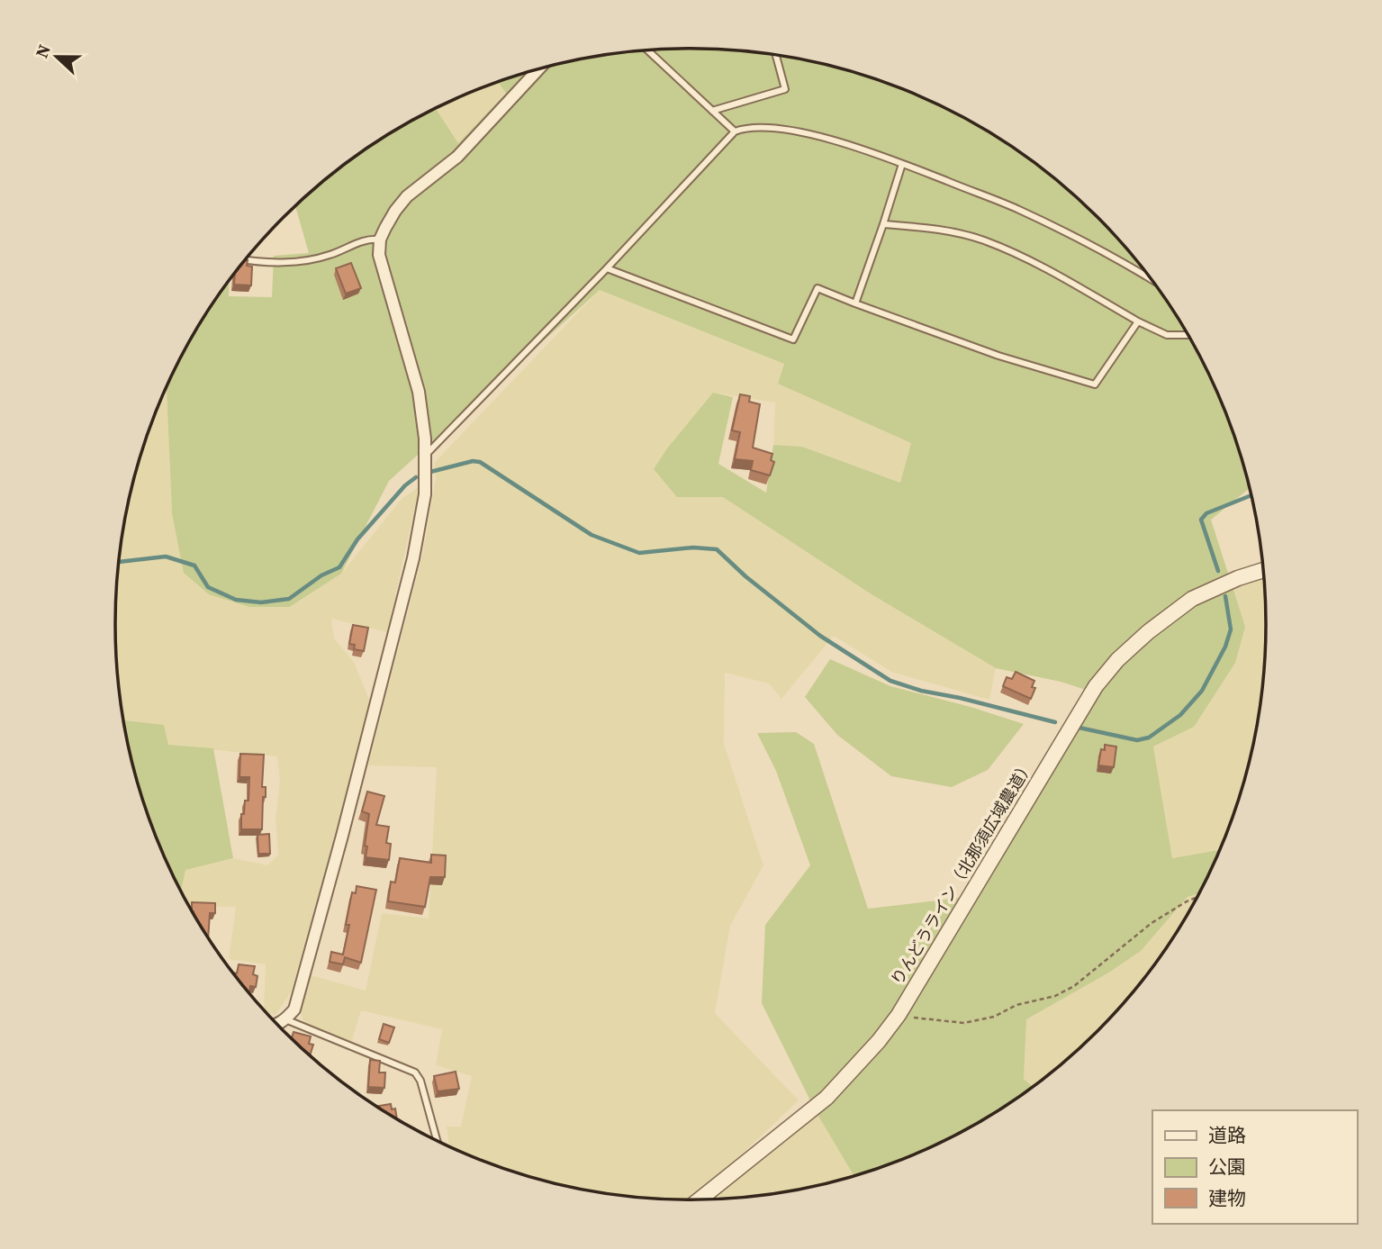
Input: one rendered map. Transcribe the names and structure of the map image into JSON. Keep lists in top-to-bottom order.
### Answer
{
  "streets": {
    "street": ["りんどうライン（北那須広域農道）"]
  },
  "legend": ["道路", "公園", "建物"],
  "north": "left"
}
